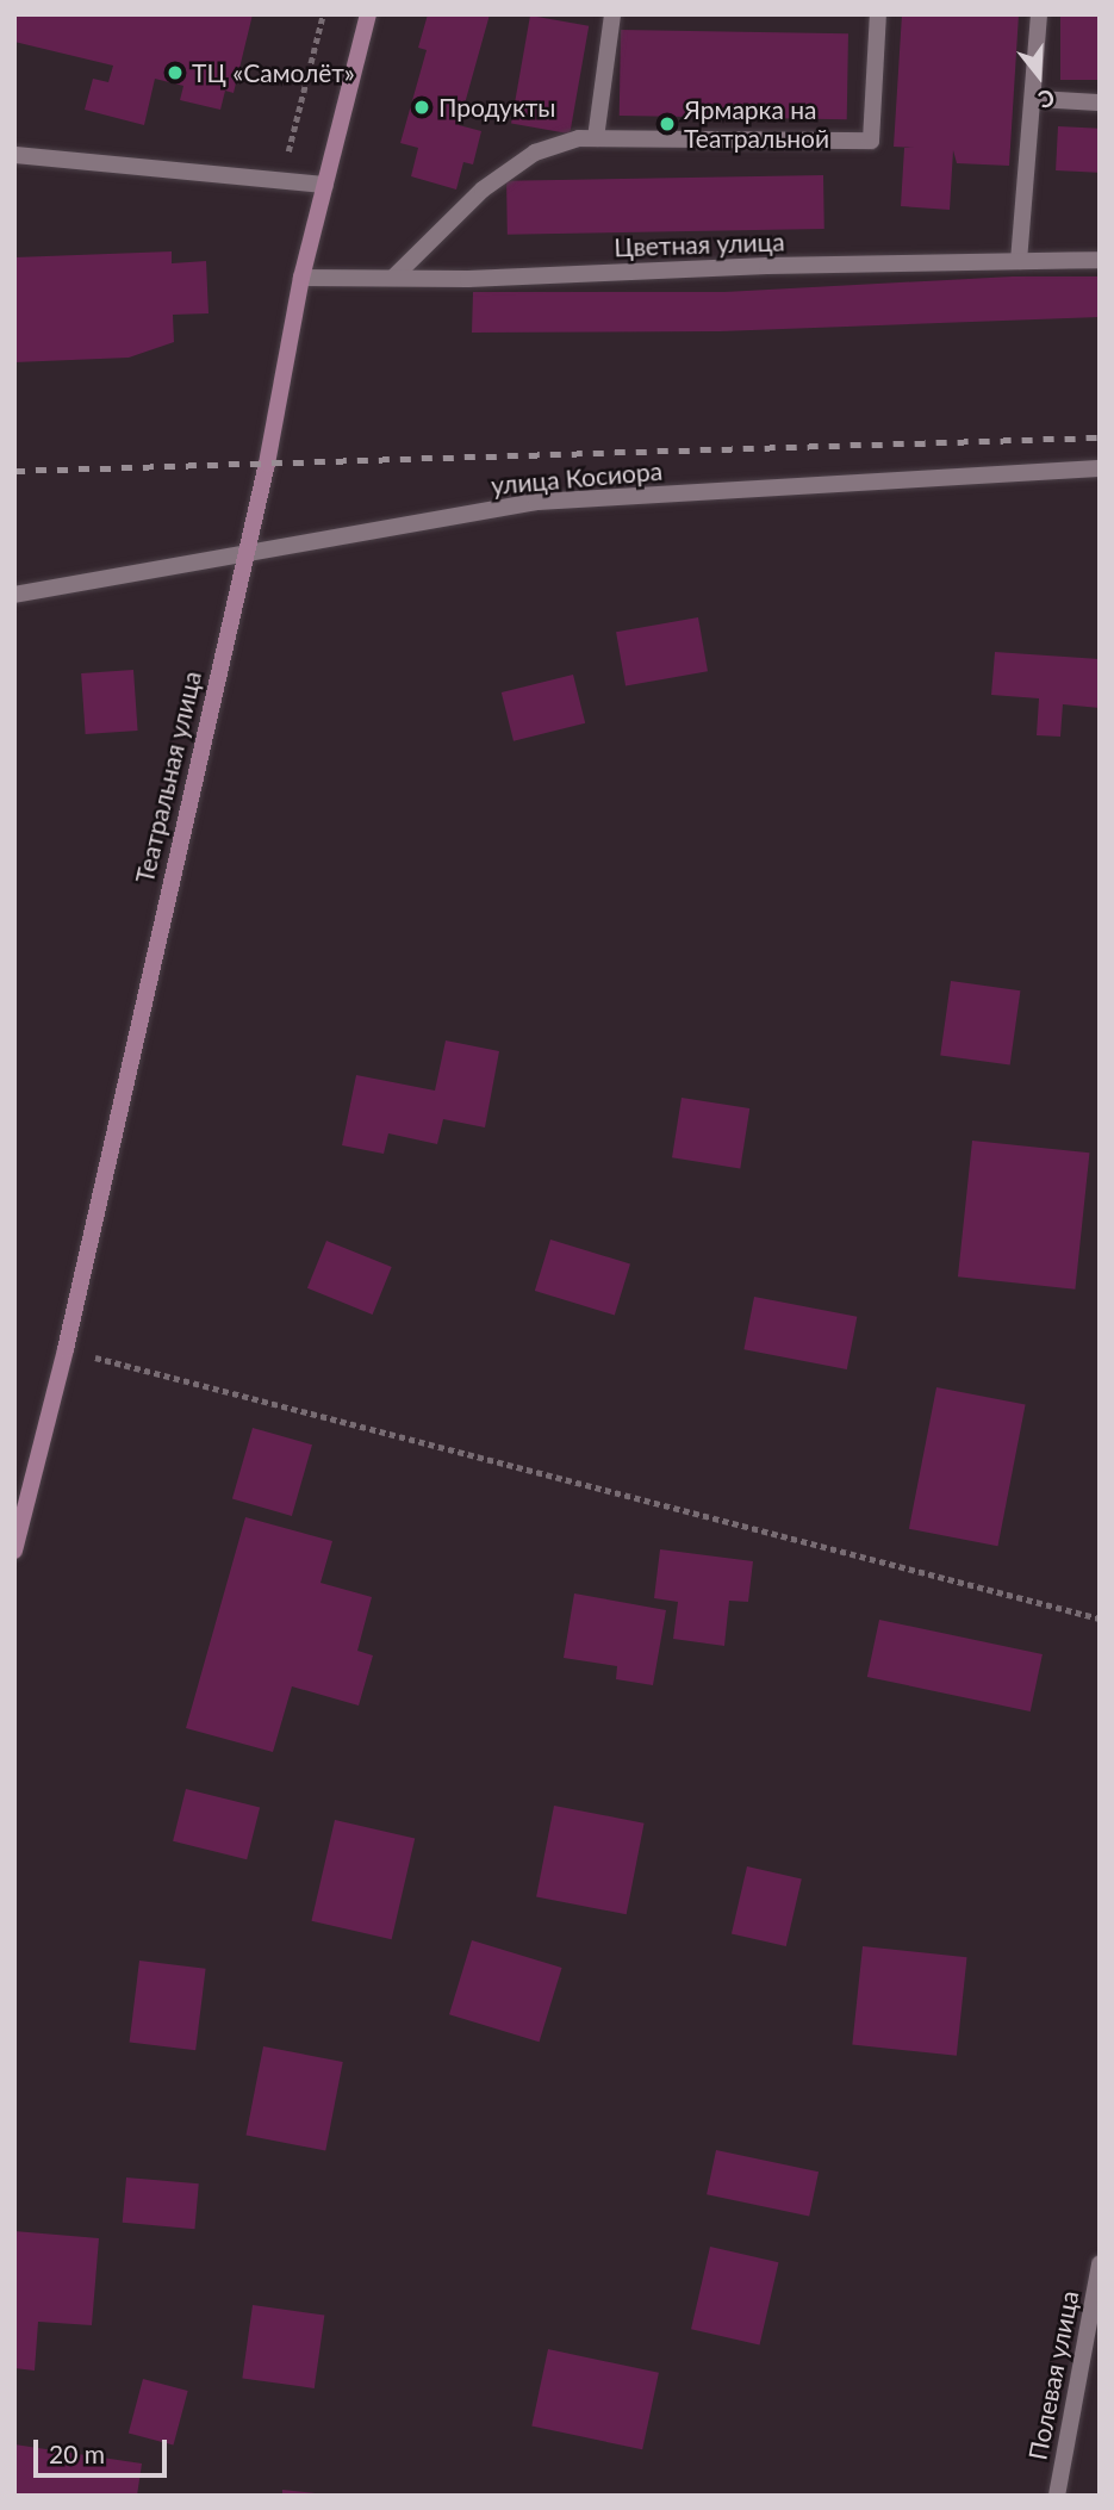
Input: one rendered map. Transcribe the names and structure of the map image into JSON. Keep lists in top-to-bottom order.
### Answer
{
  "streets": {
    "street": [
      "Цветная улица",
      "улица Косиора",
      "Театральная улица",
      "Полевая улица"
    ]
  },
  "crossings": [
    ["Цветная улица", "Театральная улица"],
    ["улица Косиора", "Театральная улица"]
  ],
  "places": ["ТЦ «Самолёт»", "Продукты", "Ярмарка на Театральной"],
  "scale_bar": "20 m",
  "north": "bottom"
}
